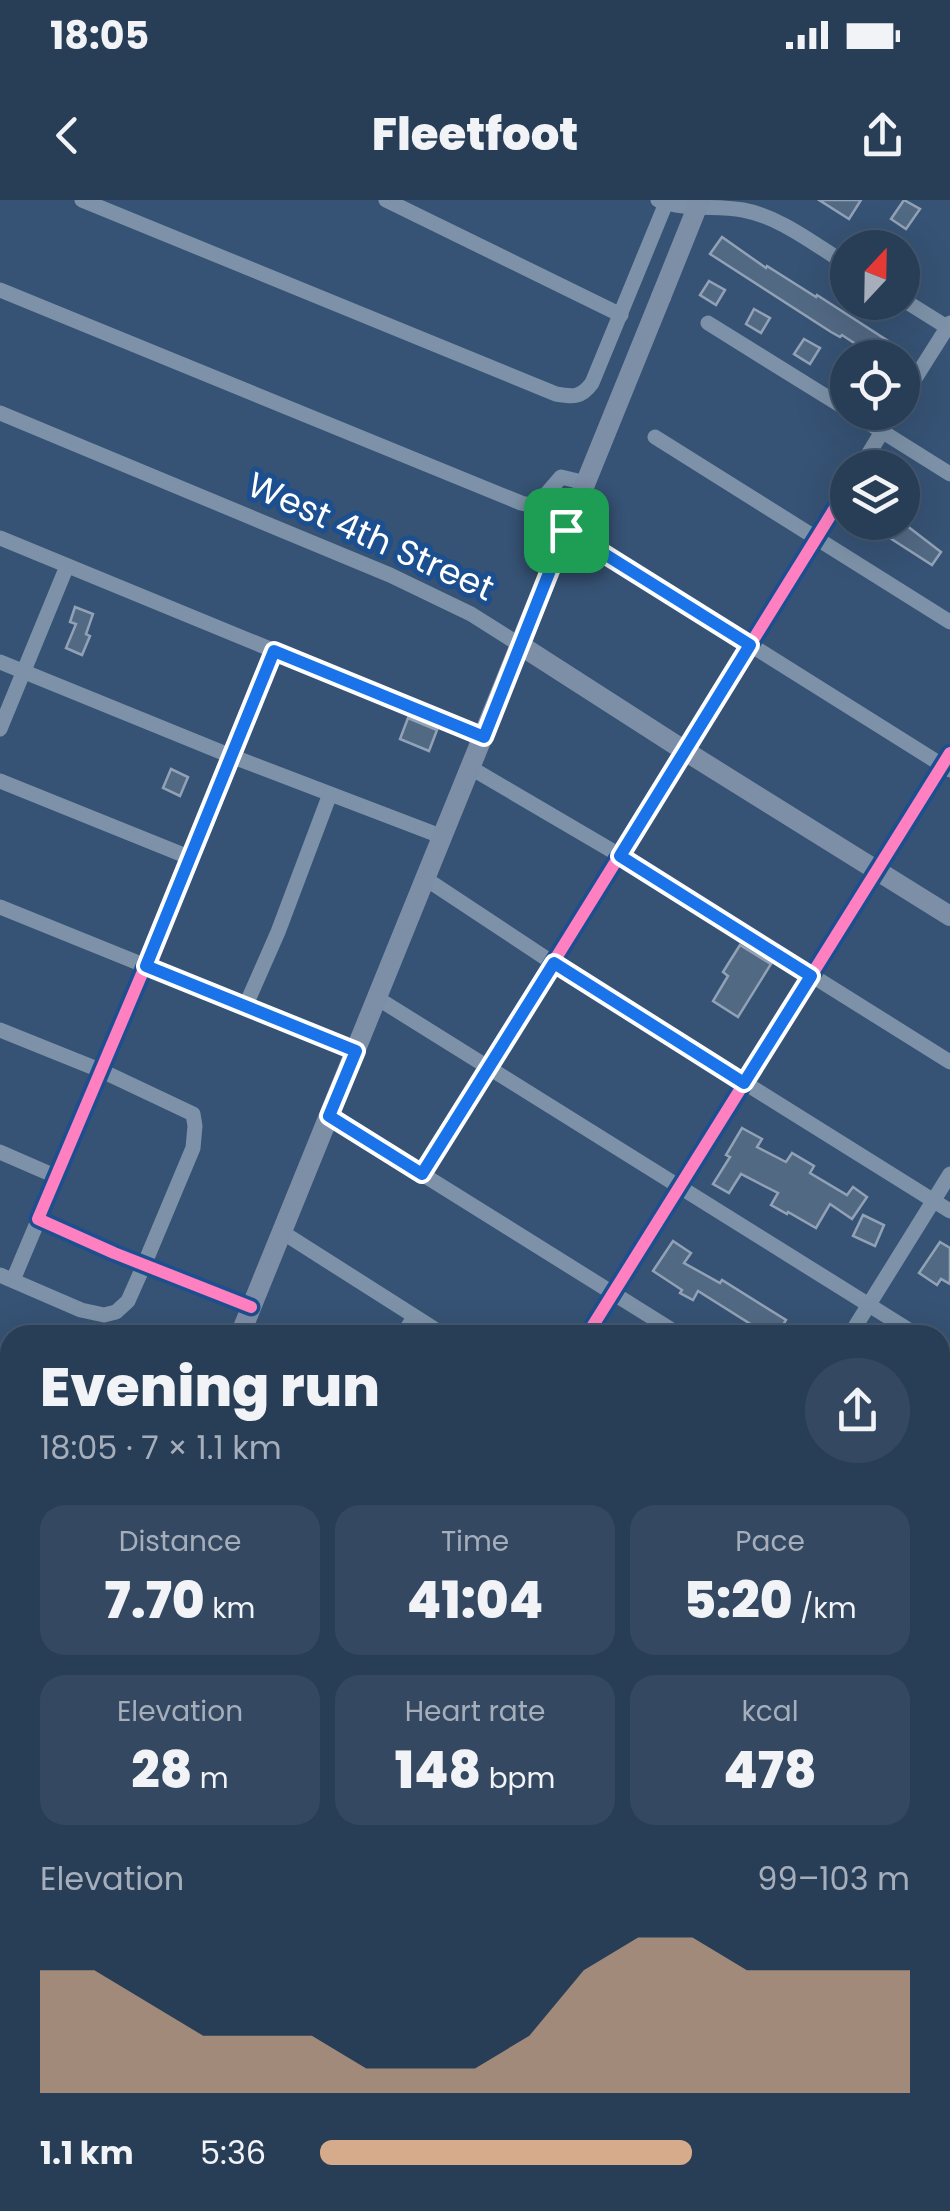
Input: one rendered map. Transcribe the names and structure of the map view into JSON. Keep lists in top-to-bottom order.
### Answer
{
  "streets": {
    "main road": ["West 4th Street"]
  },
  "north": "top",
  "page": {
    "status": "18:05",
    "header": "Fleetfoot",
    "heading": ["Evening run", "18:05 · 7 × 1.1 km"],
    "stats": [
      ["Distance", "7.70 km"],
      ["Time", "41:04"],
      ["Pace", "5:20 /km"],
      ["Elevation", "28 m"],
      ["Heart rate", "148 bpm"],
      ["kcal", "478"]
    ],
    "chart": ["Elevation", "99–103 m"],
    "list": [
      {
        "name": "1.1 km",
        "note": "5:36"
      }
    ]
  }
}
